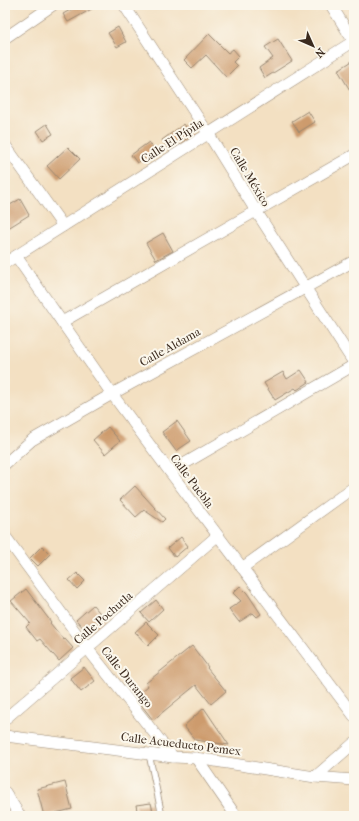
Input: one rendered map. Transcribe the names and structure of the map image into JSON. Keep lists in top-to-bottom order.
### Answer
{
  "streets": {
    "street": [
      "Calle El Pípila",
      "Calle México",
      "Calle Aldama",
      "Calle Puebla",
      "Calle Pochutla",
      "Calle Durango",
      "Calle Acueducto Pemex"
    ]
  },
  "crossings": [
    ["Calle El Pípila", "Calle México"],
    ["Calle El Pípila", "Calle Puebla"],
    ["Calle México", "Calle Aldama"],
    ["Calle Aldama", "Calle Puebla"],
    ["Calle Puebla", "Calle Pochutla"],
    ["Calle Pochutla", "Calle Durango"],
    ["Calle Durango", "Calle Acueducto Pemex"]
  ],
  "north": "bottom right"
}
